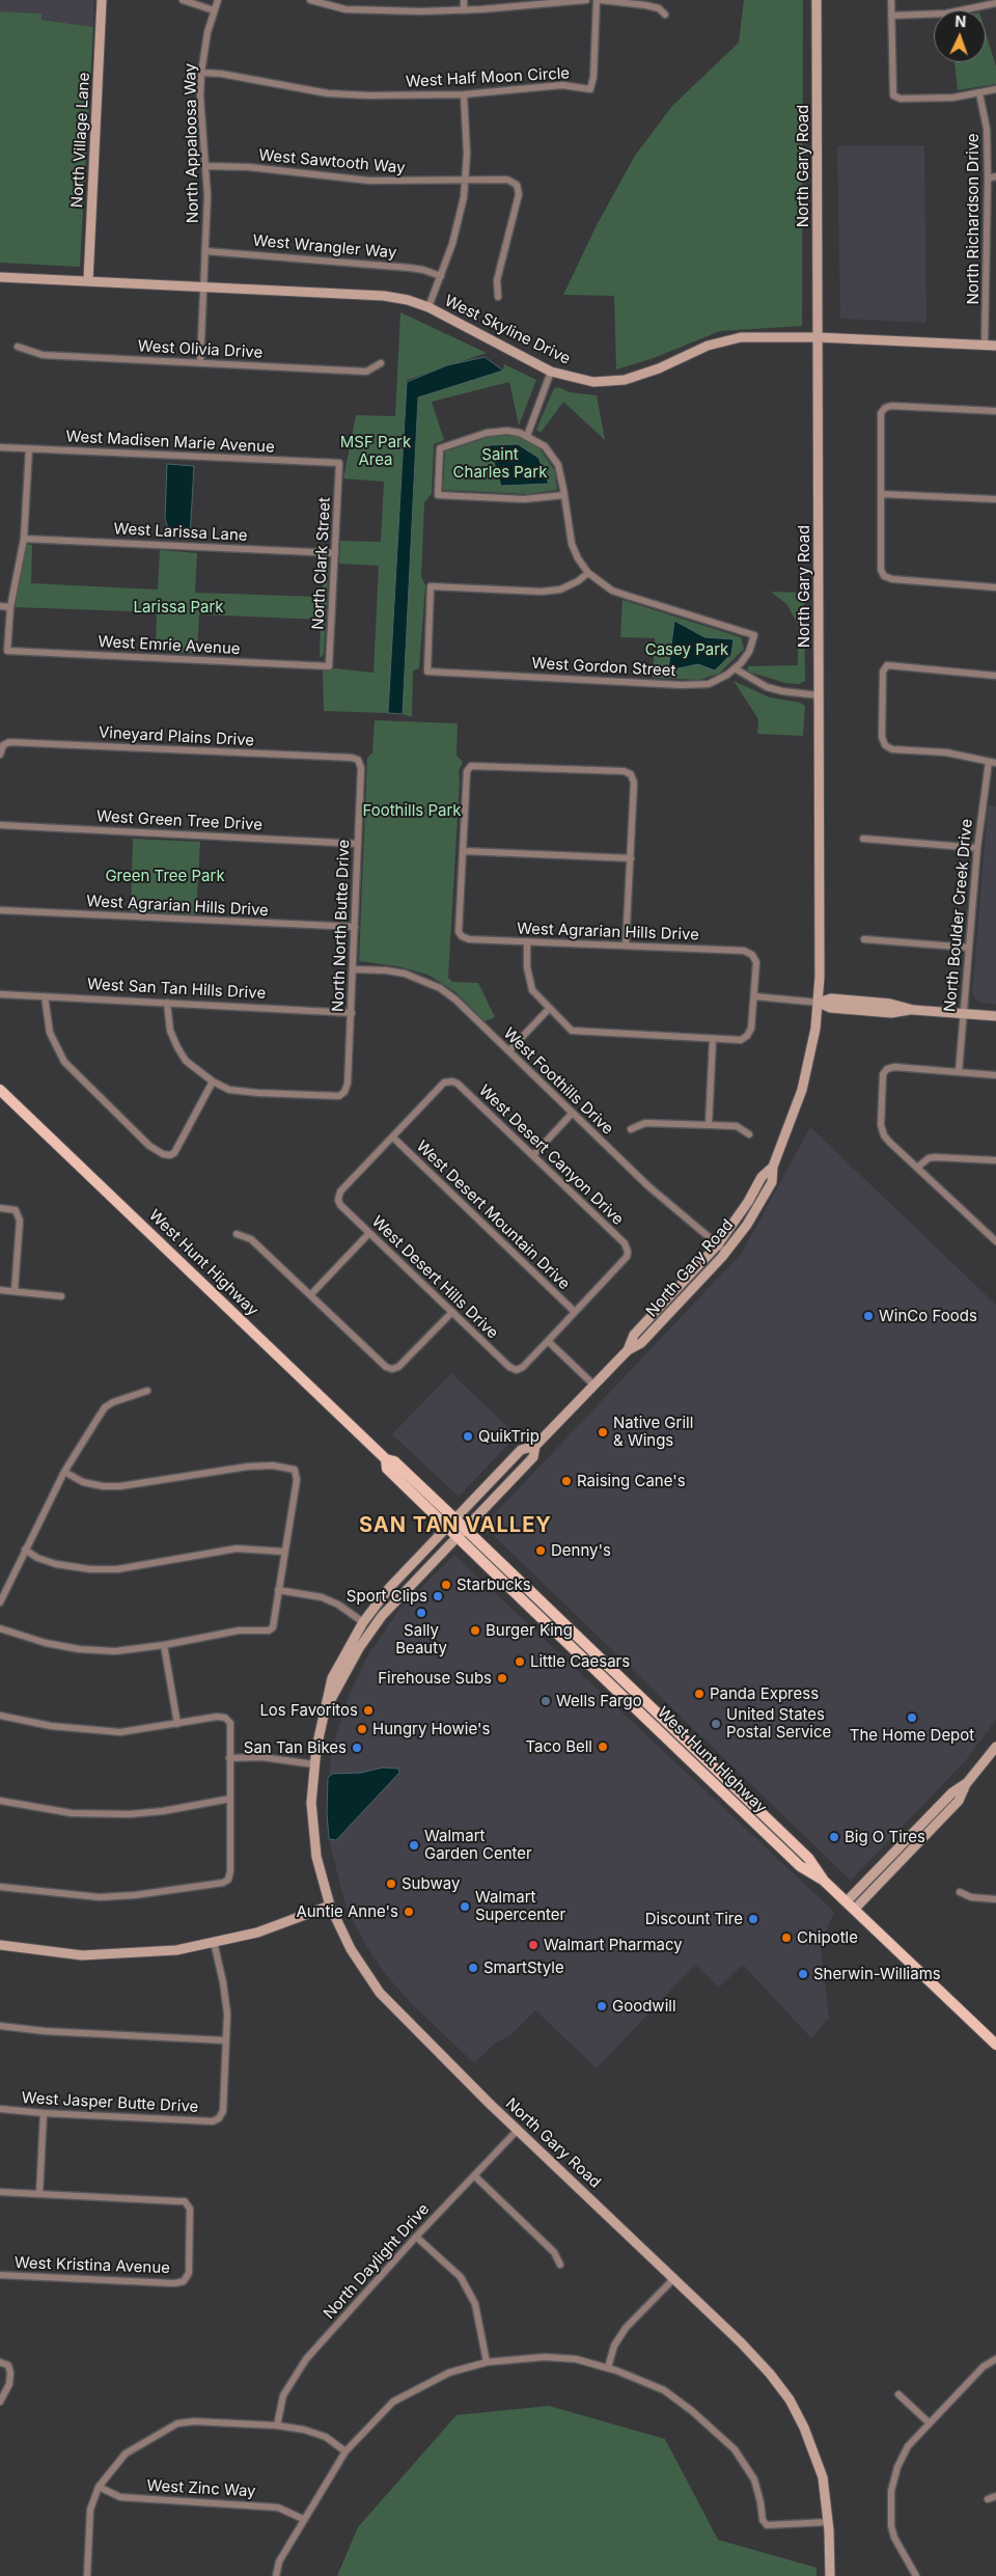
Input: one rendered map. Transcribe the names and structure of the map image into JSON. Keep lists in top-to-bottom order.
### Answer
{
  "streets": {
    "main road": ["West Hunt Highway"],
    "street": [
      "West Half Moon Circle",
      "North Village Lane",
      "North Appaloosa Way",
      "West Sawtooth Way",
      "North Gary Road",
      "North Richardson Drive",
      "West Wrangler Way",
      "West Skyline Drive",
      "West Olivia Drive",
      "West Madisen Marie Avenue",
      "West Larissa Lane",
      "North Clark Street",
      "West Emrie Avenue",
      "West Gordon Street",
      "Vineyard Plains Drive",
      "West Green Tree Drive",
      "West Agrarian Hills Drive",
      "North Boulder Creek Drive",
      "North North Butte Drive",
      "West San Tan Hills Drive",
      "West Foothills Drive",
      "West Desert Canyon Drive",
      "West Desert Mountain Drive",
      "West Desert Hills Drive",
      "West Jasper Butte Drive",
      "North Daylight Drive",
      "West Kristina Avenue",
      "West Zinc Way"
    ]
  },
  "crossings": [
    ["West Half Moon Circle", "North Appaloosa Way"],
    ["North Village Lane", "West Skyline Drive"],
    ["North Appaloosa Way", "West Sawtooth Way"],
    ["North Appaloosa Way", "West Wrangler Way"],
    ["North Appaloosa Way", "West Skyline Drive"],
    ["North Appaloosa Way", "West Olivia Drive"],
    ["North Gary Road", "West Skyline Drive"],
    ["North Gary Road", "West Foothills Drive"],
    ["North Gary Road", "West Hunt Highway"],
    ["North Gary Road", "North Daylight Drive"],
    ["North Richardson Drive", "West Skyline Drive"],
    ["West Madisen Marie Avenue", "North Clark Street"],
    ["West Larissa Lane", "North Clark Street"],
    ["North Clark Street", "West Emrie Avenue"],
    ["Vineyard Plains Drive", "North North Butte Drive"],
    ["West Green Tree Drive", "North North Butte Drive"],
    ["West Agrarian Hills Drive", "North North Butte Drive"],
    ["North North Butte Drive", "West San Tan Hills Drive"],
    ["North North Butte Drive", "West Foothills Drive"],
    ["West Desert Canyon Drive", "West Desert Mountain Drive"],
    ["West Desert Canyon Drive", "West Desert Hills Drive"],
    ["West Desert Mountain Drive", "West Desert Hills Drive"]
  ],
  "districts": ["SAN TAN VALLEY"],
  "parks": [
    "MSF Park Area",
    "Saint Charles Park",
    "Larissa Park",
    "Casey Park",
    "Foothills Park",
    "Green Tree Park"
  ],
  "places": [
    "WinCo Foods",
    "Native Grill & Wings",
    "QuikTrip",
    "Raising Cane's",
    "Denny's",
    "Starbucks",
    "Sport Clips",
    "Sally Beauty",
    "Burger King",
    "Little Caesars",
    "Firehouse Subs",
    "Panda Express",
    "Wells Fargo",
    "Los Favoritos",
    "The Home Depot",
    "United States Postal Service",
    "Hungry Howie's",
    "Taco Bell",
    "San Tan Bikes",
    "Big O Tires",
    "Walmart Garden Center",
    "Subway",
    "Walmart Supercenter",
    "Auntie Anne's",
    "Discount Tire",
    "Chipotle",
    "Walmart Pharmacy",
    "SmartStyle",
    "Sherwin-Williams",
    "Goodwill"
  ],
  "north": "top"
}
